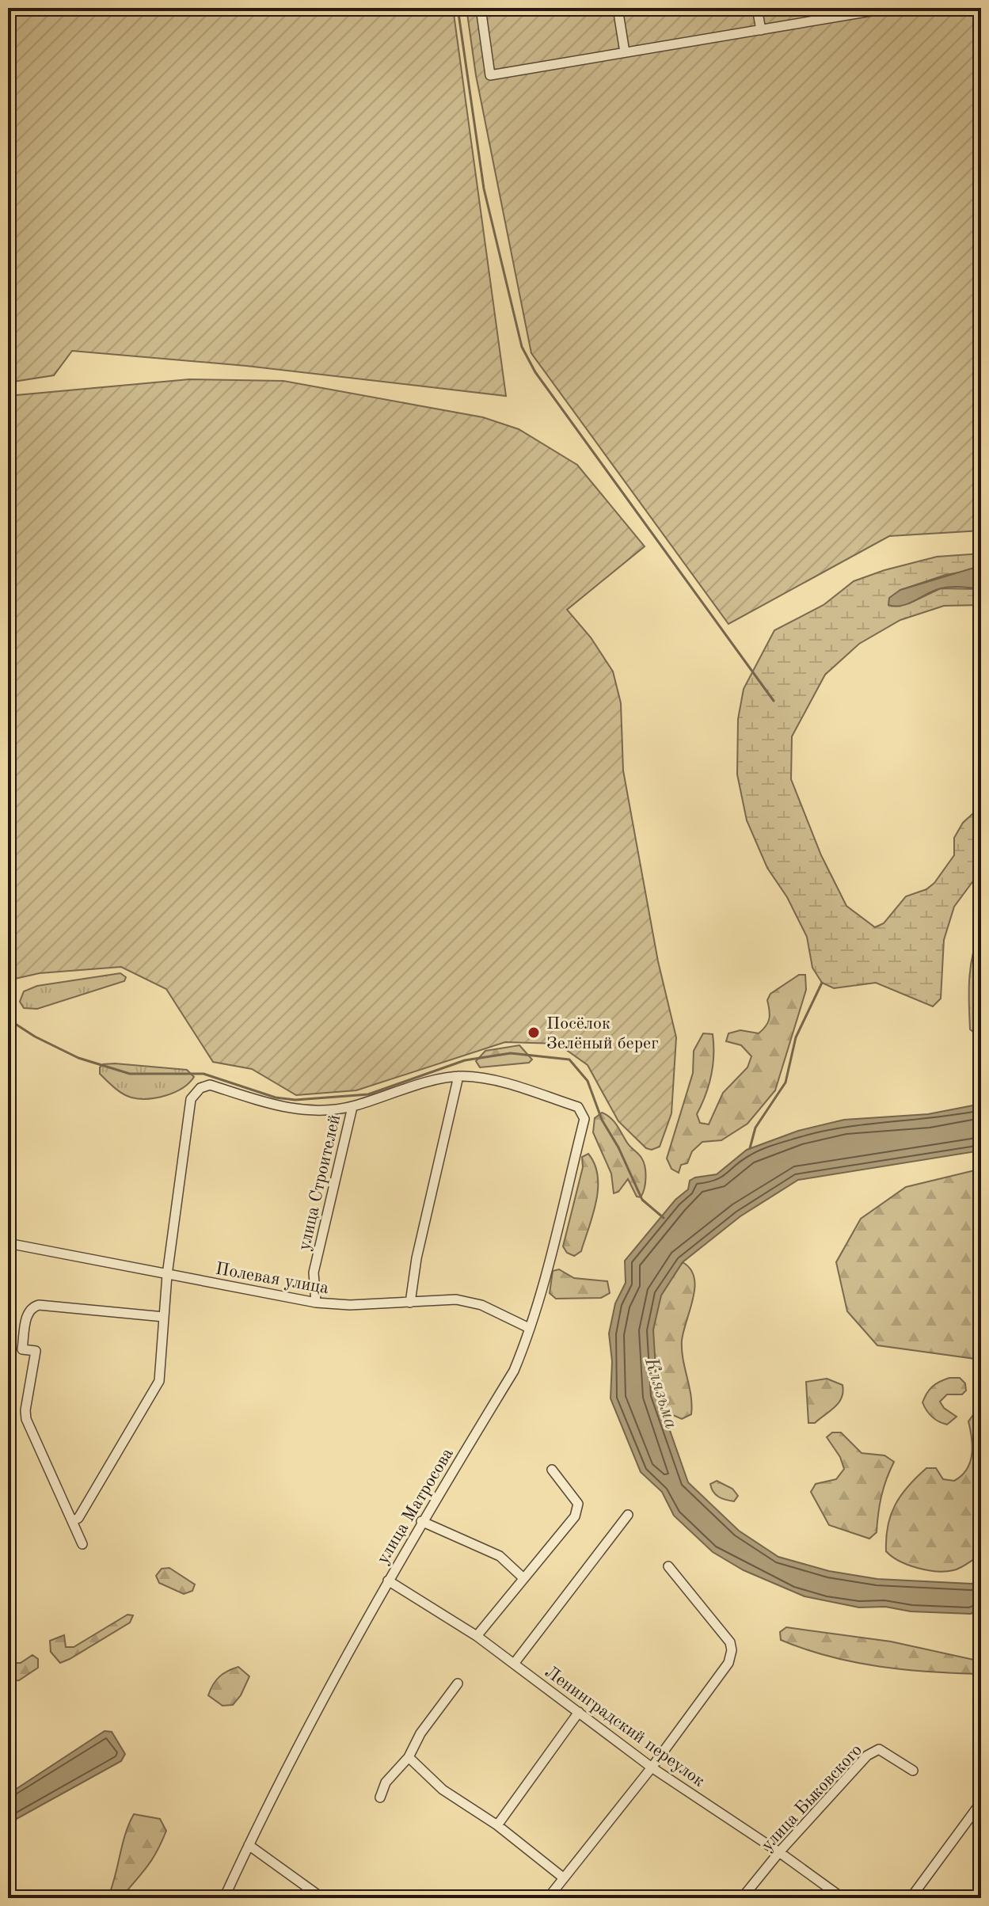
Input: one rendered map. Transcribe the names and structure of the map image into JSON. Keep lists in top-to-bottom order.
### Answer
{
  "streets": {
    "street": [
      "улица Строителей",
      "Полевая улица",
      "улица Матросова",
      "Ленинградский переулок",
      "улица Быковского"
    ]
  },
  "crossings": [
    ["улица Строителей", "Полевая улица"],
    ["Полевая улица", "улица Матросова"],
    ["улица Матросова", "Ленинградский переулок"],
    ["Ленинградский переулок", "улица Быковского"]
  ],
  "water": ["Клязьма"],
  "places": ["Посёлок Зелёный берег"]
}
